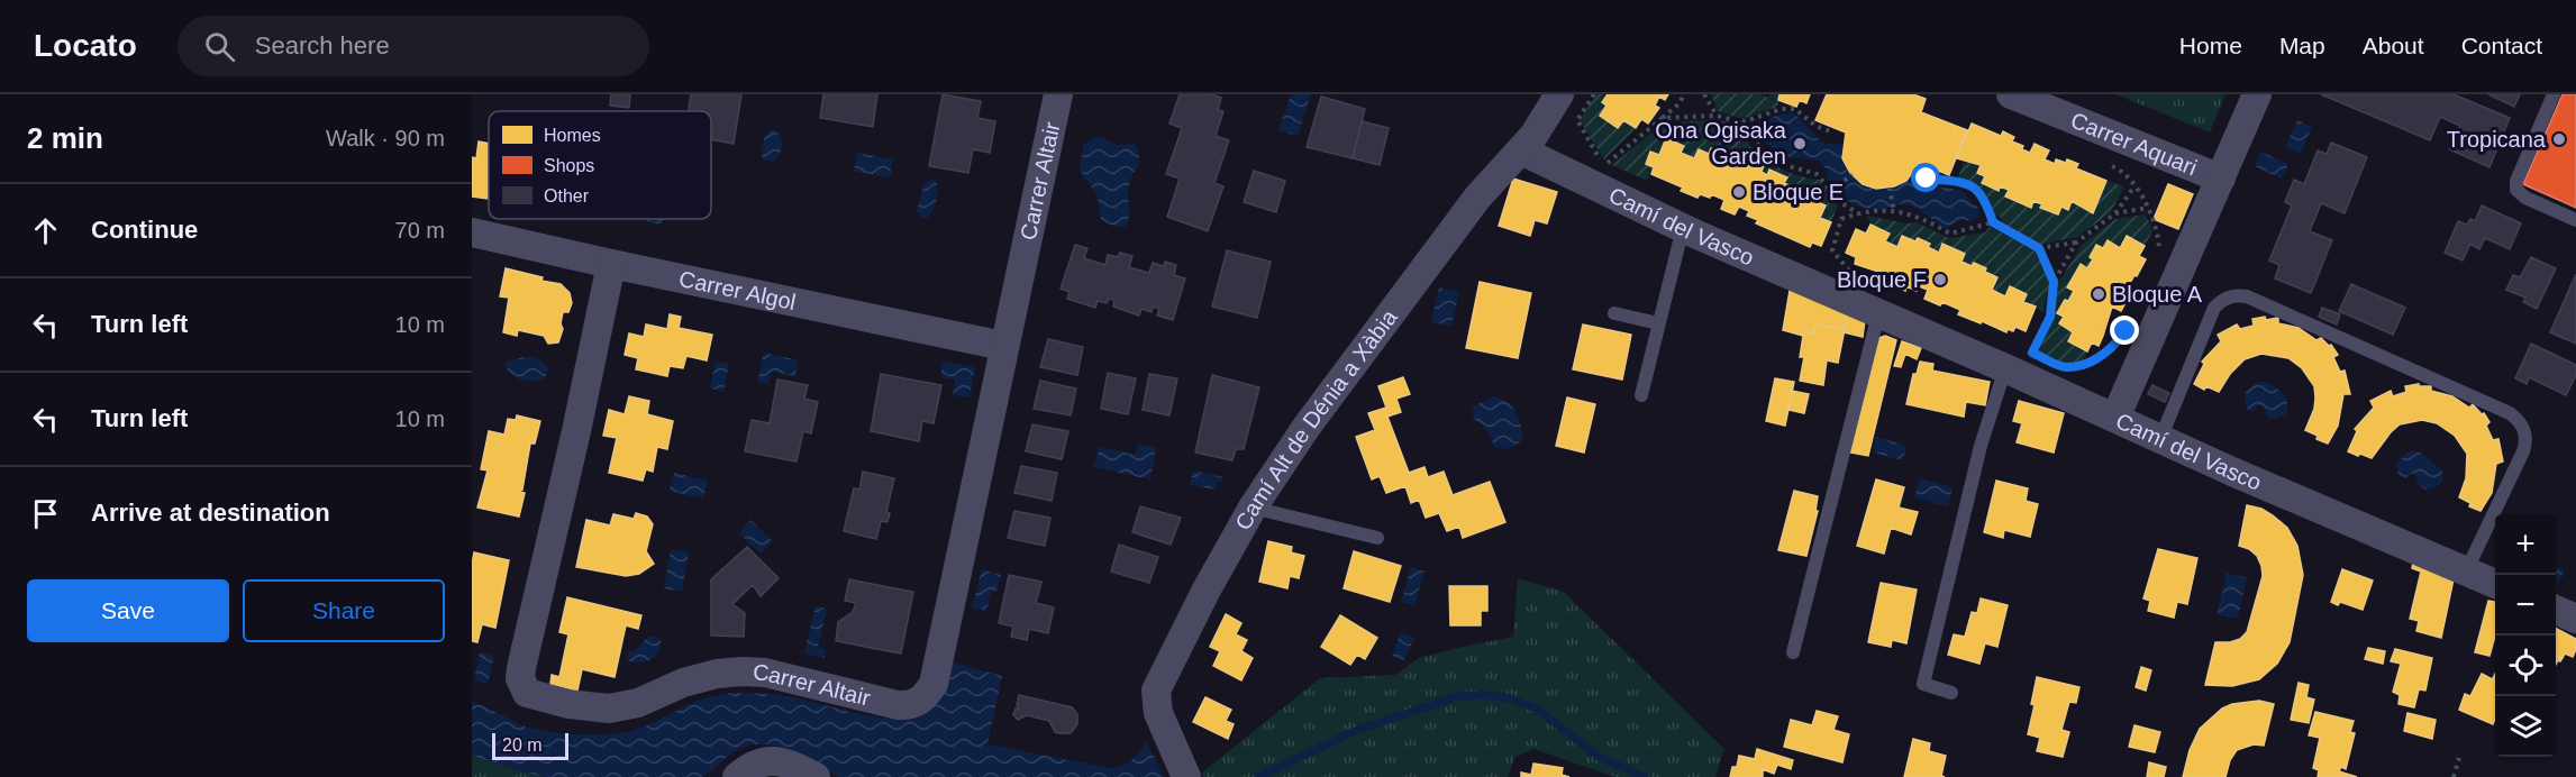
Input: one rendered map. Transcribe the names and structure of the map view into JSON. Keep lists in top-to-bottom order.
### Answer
{
  "streets": {
    "street": [
      "Carrer Aquari",
      "Carrer Altair",
      "Camí del Vasco",
      "Carrer Algol",
      "Camí Alt de Dénia a Xàbia"
    ]
  },
  "crossings": [
    ["Carrer Aquari", "Camí del Vasco"],
    ["Carrer Altair", "Carrer Algol"],
    ["Camí del Vasco", "Camí Alt de Dénia a Xàbia"]
  ],
  "places": [
    "Tropicana",
    "Ona Ogisaka Garden",
    "Bloque E",
    "Bloque F",
    "Bloque A"
  ],
  "legend": ["Homes", "Shops", "Other"],
  "scale_bar": "20 m",
  "page": {
    "header": "Locato",
    "search": "Search here",
    "nav": [
      "Home",
      "Map",
      "About",
      "Contact"
    ],
    "heading": ["2 min", "Walk · 90 m"],
    "list": [
      ["Continue", "70 m"],
      ["Turn left", "10 m"],
      ["Turn left", "10 m"],
      "Arrive at destination"
    ],
    "map_buttons": ["+", "−"],
    "buttons": ["Save", "Share"],
    "scale": "20 m"
  }
}
